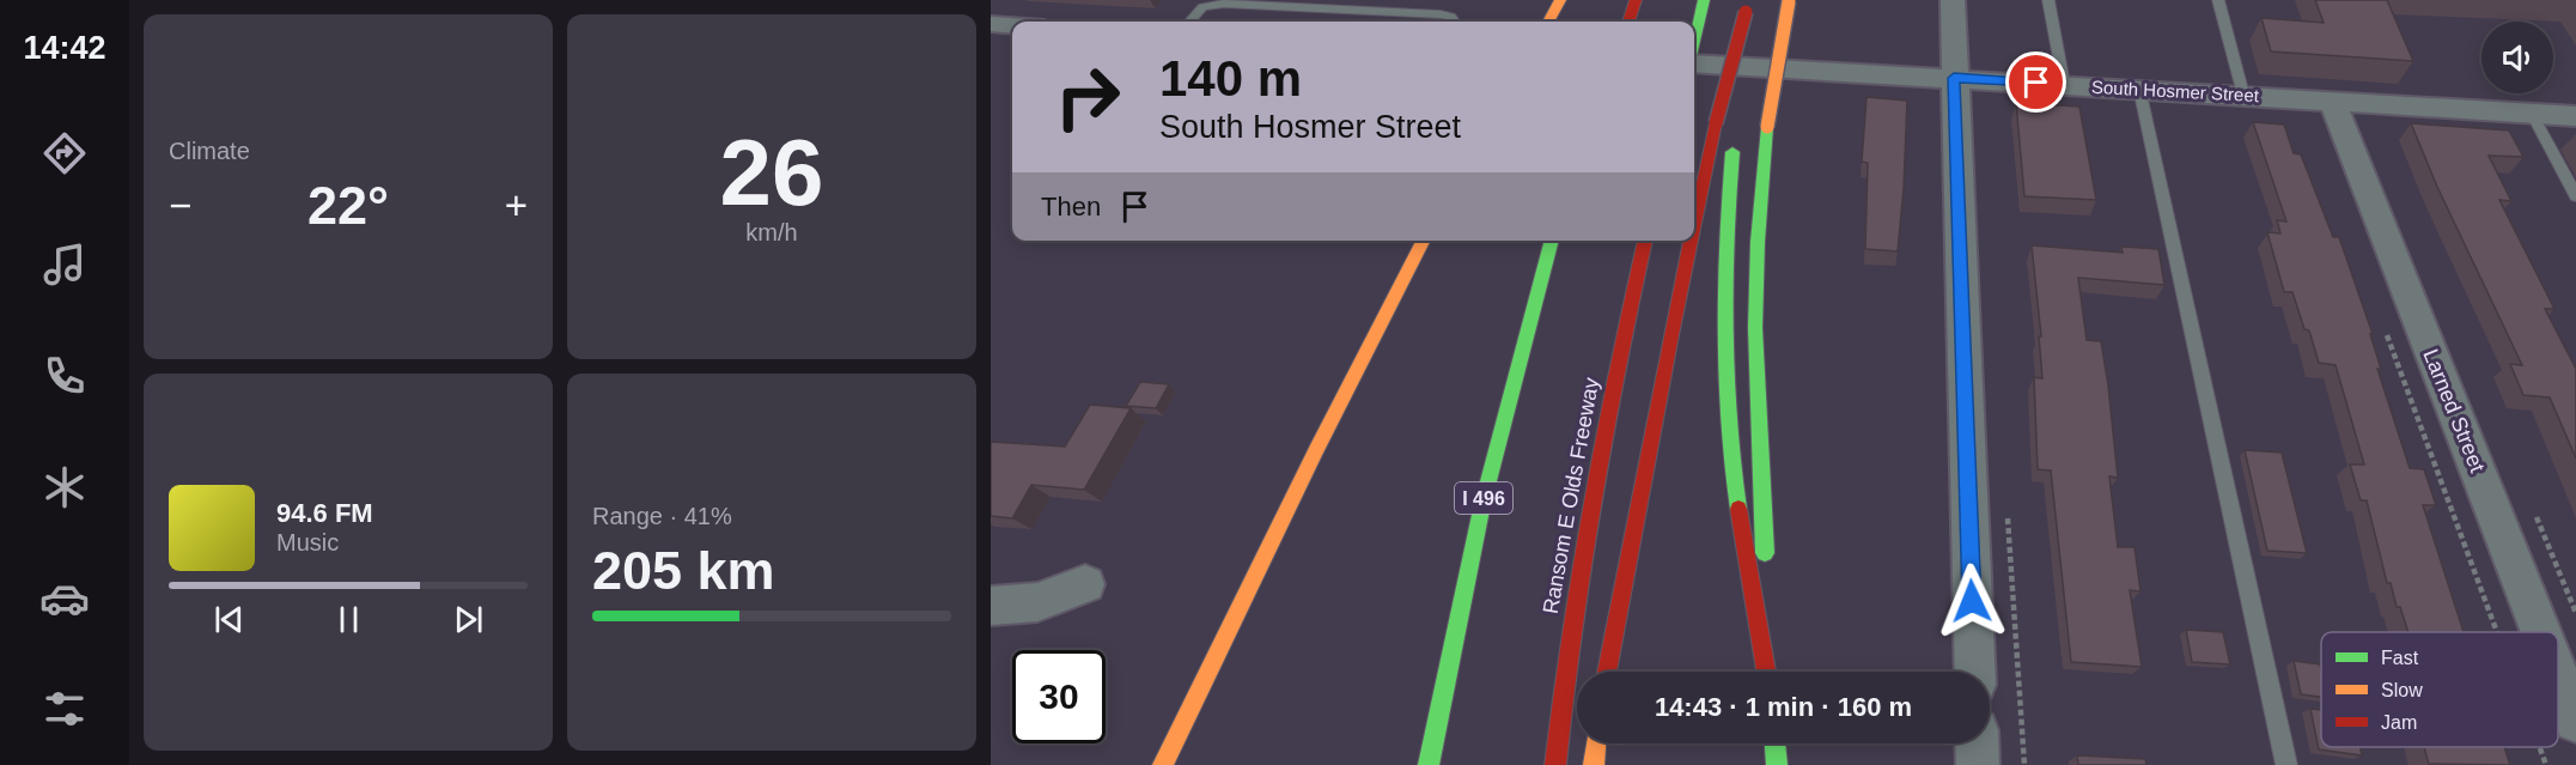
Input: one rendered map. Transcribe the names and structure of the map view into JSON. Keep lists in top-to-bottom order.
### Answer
{
  "streets": {
    "highway": ["Ransom E Olds Freeway", "I 496"],
    "street": ["South Hosmer Street", "Larned Street"]
  },
  "crossings": [
    ["South Hosmer Street", "Larned Street"]
  ],
  "legend": ["Fast", "Slow", "Jam"],
  "page": {
    "tabs": "14:42",
    "tile": [
      "Climate",
      ["26", "km/h"],
      ["Range · 41%", "205 km"]
    ],
    "turn": ["140 m", "South Hosmer Street"],
    "then": "Then",
    "heat": ["−", "22°", "+"],
    "song": ["94.6 FM", "Music"],
    "limit": "30",
    "trip": "14:43 · 1 min · 160 m"
  }
}
